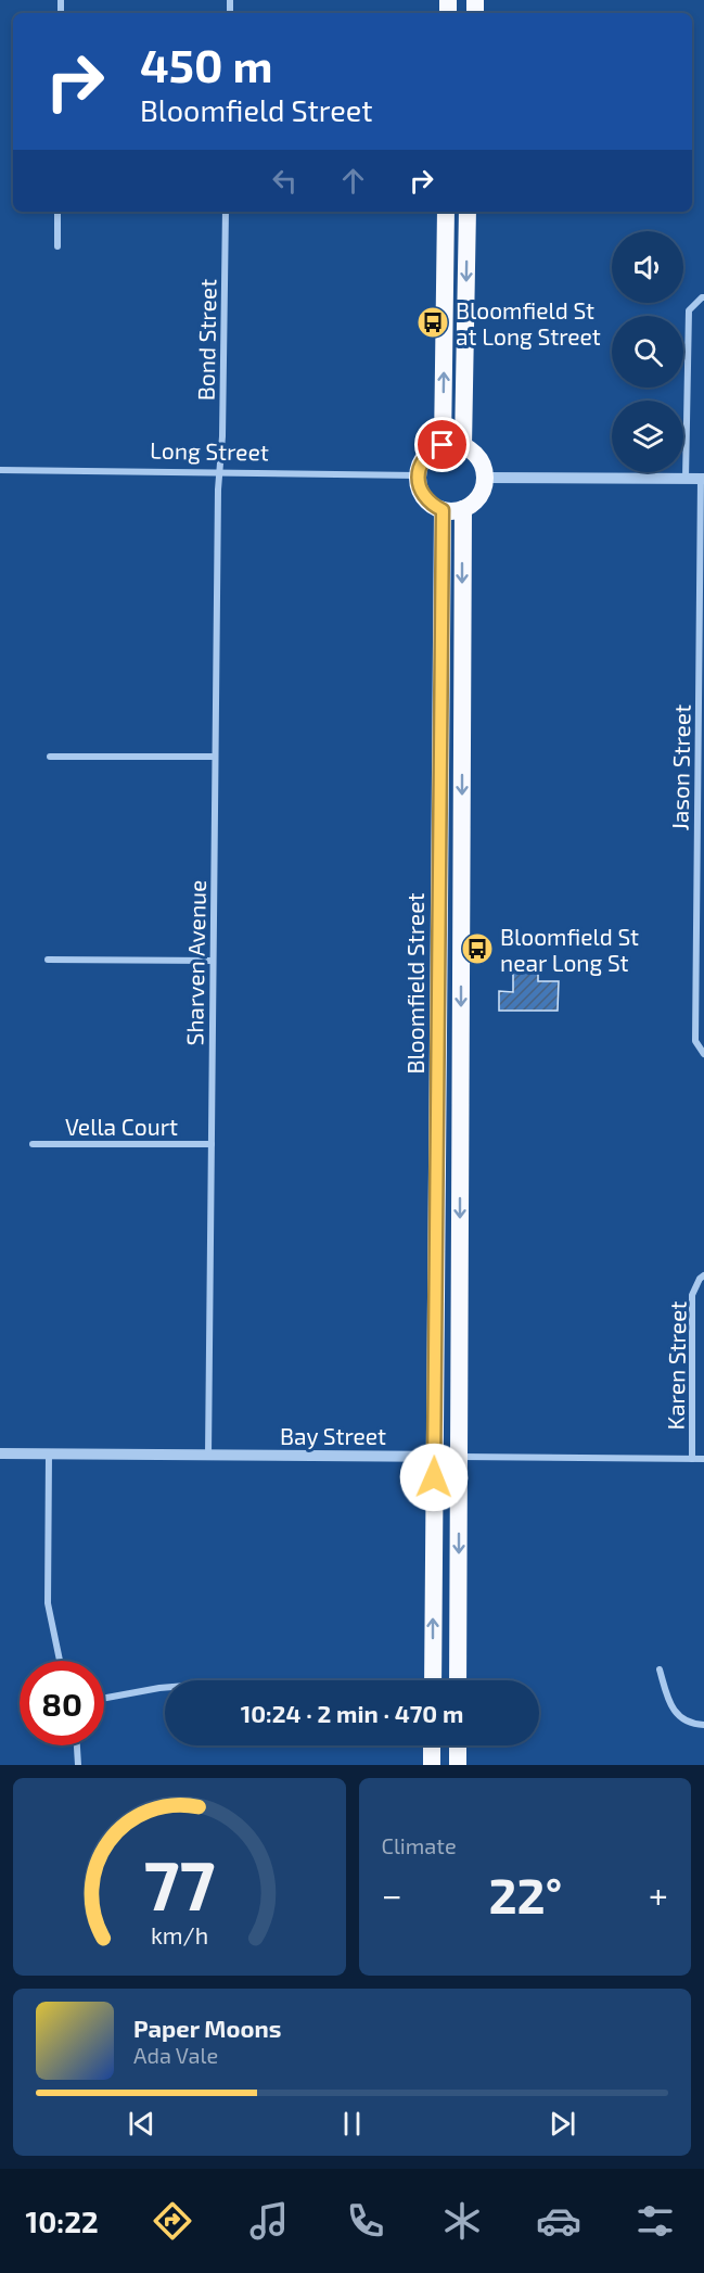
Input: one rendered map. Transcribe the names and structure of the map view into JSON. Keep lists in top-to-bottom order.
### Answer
{
  "streets": {
    "highway": ["Bloomfield Street"],
    "street": [
      "Bond Street",
      "Long Street",
      "Jason Street",
      "Sharven Avenue",
      "Vella Court",
      "Karen Street",
      "Bay Street"
    ]
  },
  "crossings": [
    ["Bond Street", "Long Street"],
    ["Bond Street", "Sharven Avenue"],
    ["Long Street", "Sharven Avenue"],
    ["Long Street", "Bloomfield Street"],
    ["Sharven Avenue", "Vella Court"],
    ["Sharven Avenue", "Bay Street"],
    ["Bloomfield Street", "Bay Street"],
    ["Karen Street", "Bay Street"]
  ],
  "places": {
    "bus stop": ["Bloomfield St at Long Street", "Bloomfield St near Long St"]
  },
  "page": {
    "turn": ["450 m", "Bloomfield Street"],
    "limit": "80",
    "trip": "10:24 · 2 min · 470 m",
    "tile": "Climate",
    "heat": ["−", "22°", "+"],
    "song": ["Paper Moons", "Ada Vale"],
    "tabs": "10:22",
    "gauge": ["77", "km/h"]
  }
}
